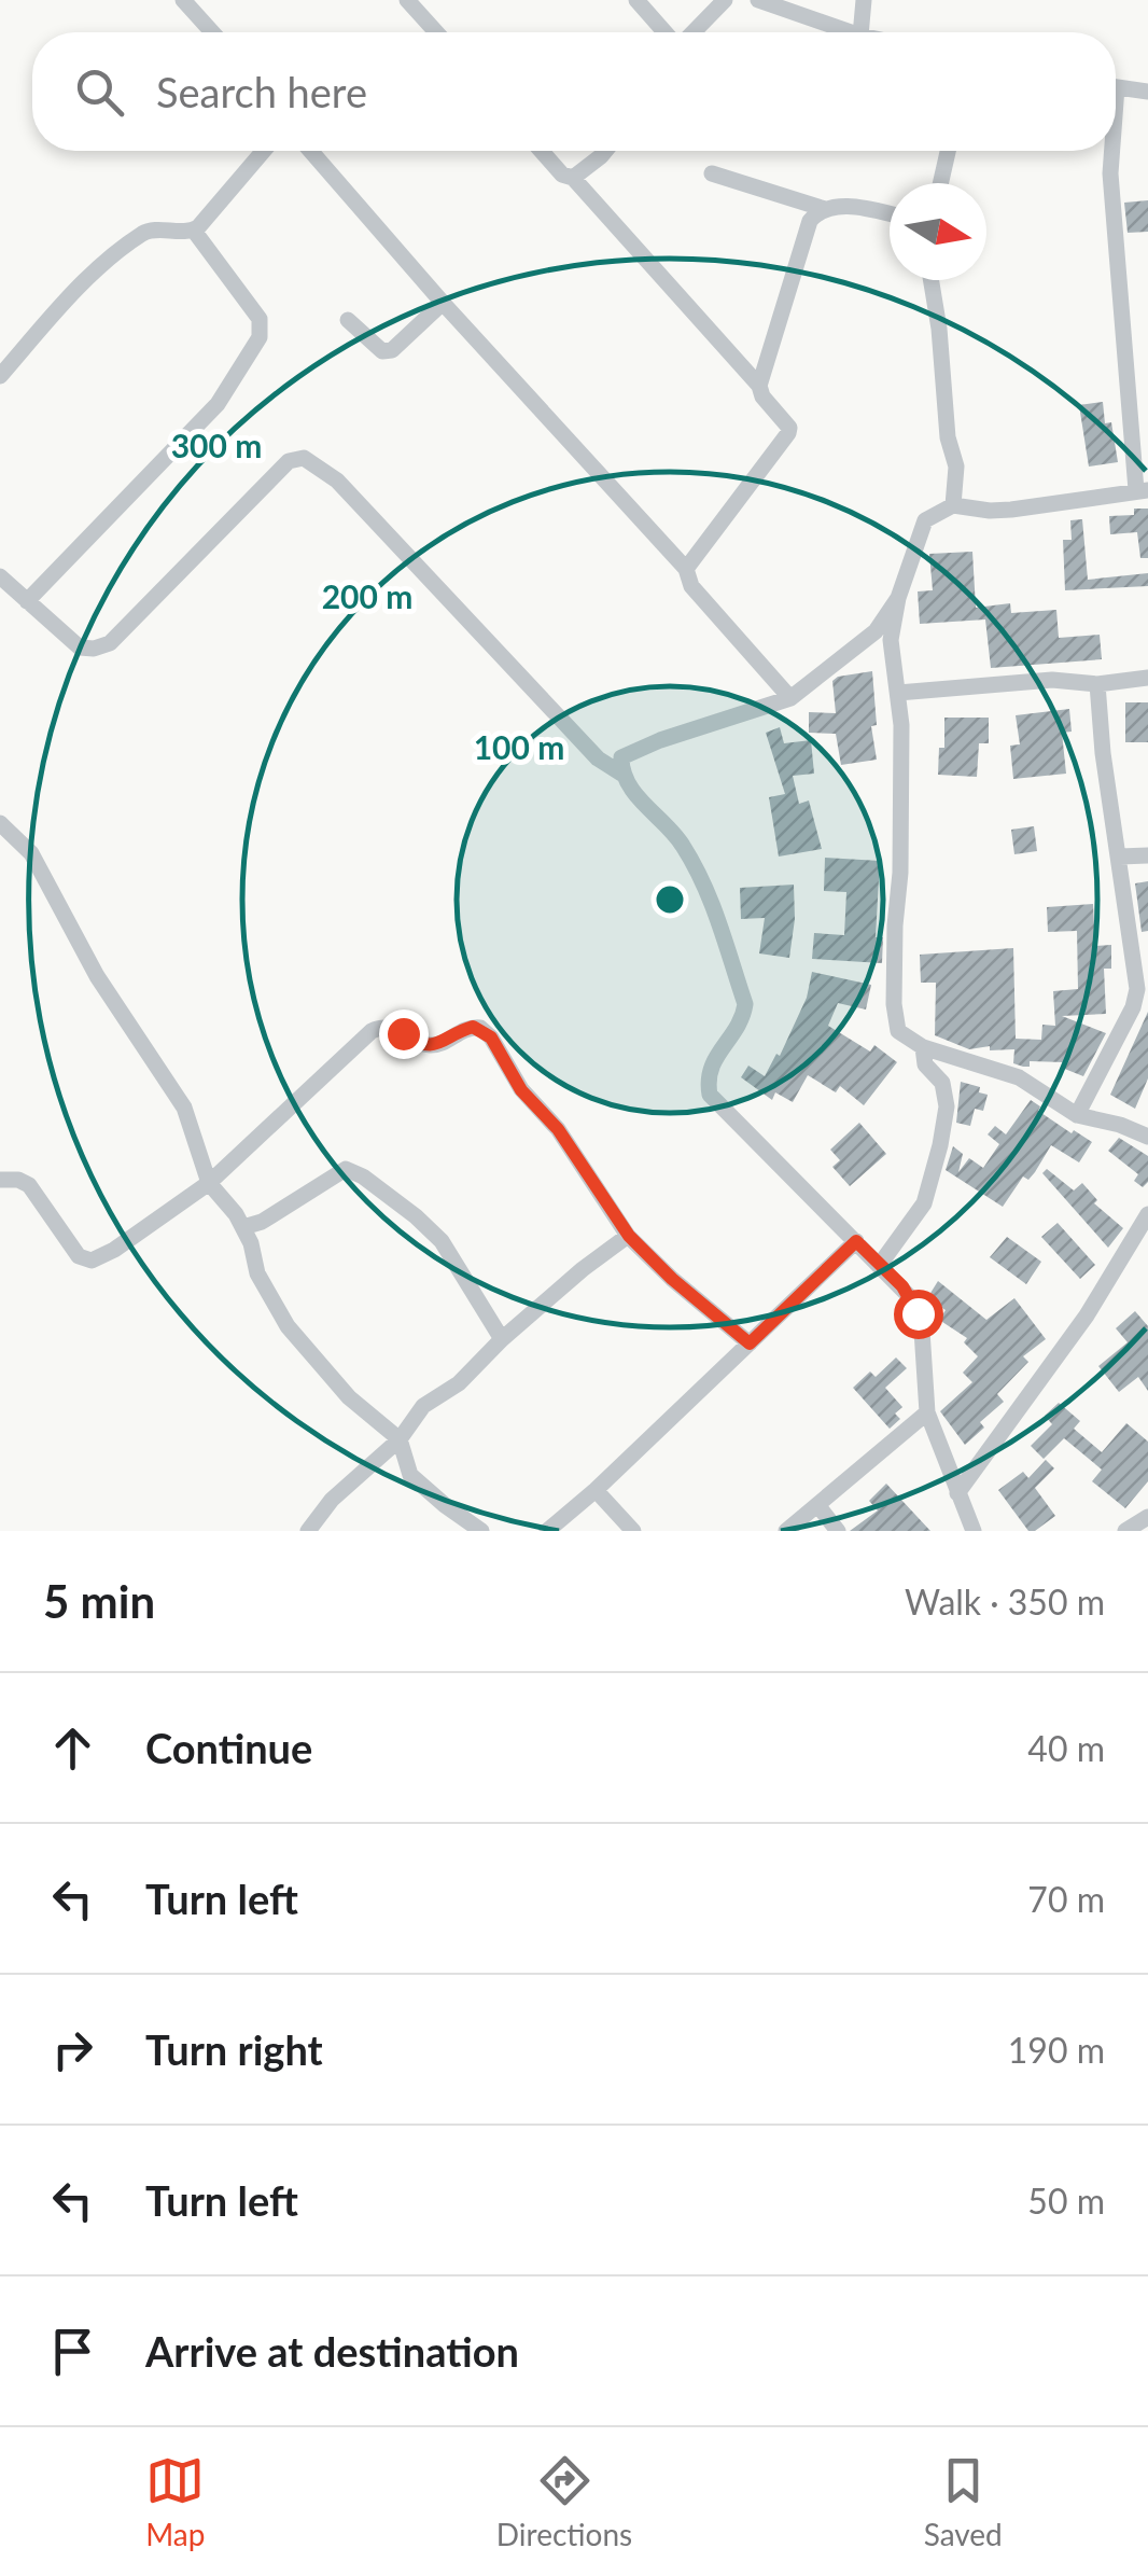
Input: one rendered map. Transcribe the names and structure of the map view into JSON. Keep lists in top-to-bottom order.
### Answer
{
  "north": "right",
  "page": {
    "search": "Search here",
    "heading": ["5 min", "Walk · 350 m"],
    "list": [
      ["Continue", "40 m"],
      ["Turn left", "70 m"],
      ["Turn right", "190 m"],
      ["Turn left", "50 m"],
      "Arrive at destination"
    ],
    "nav": ["Map", "Directions", "Saved"]
  },
  "rings": ["300 m", "200 m", "100 m"]
}
